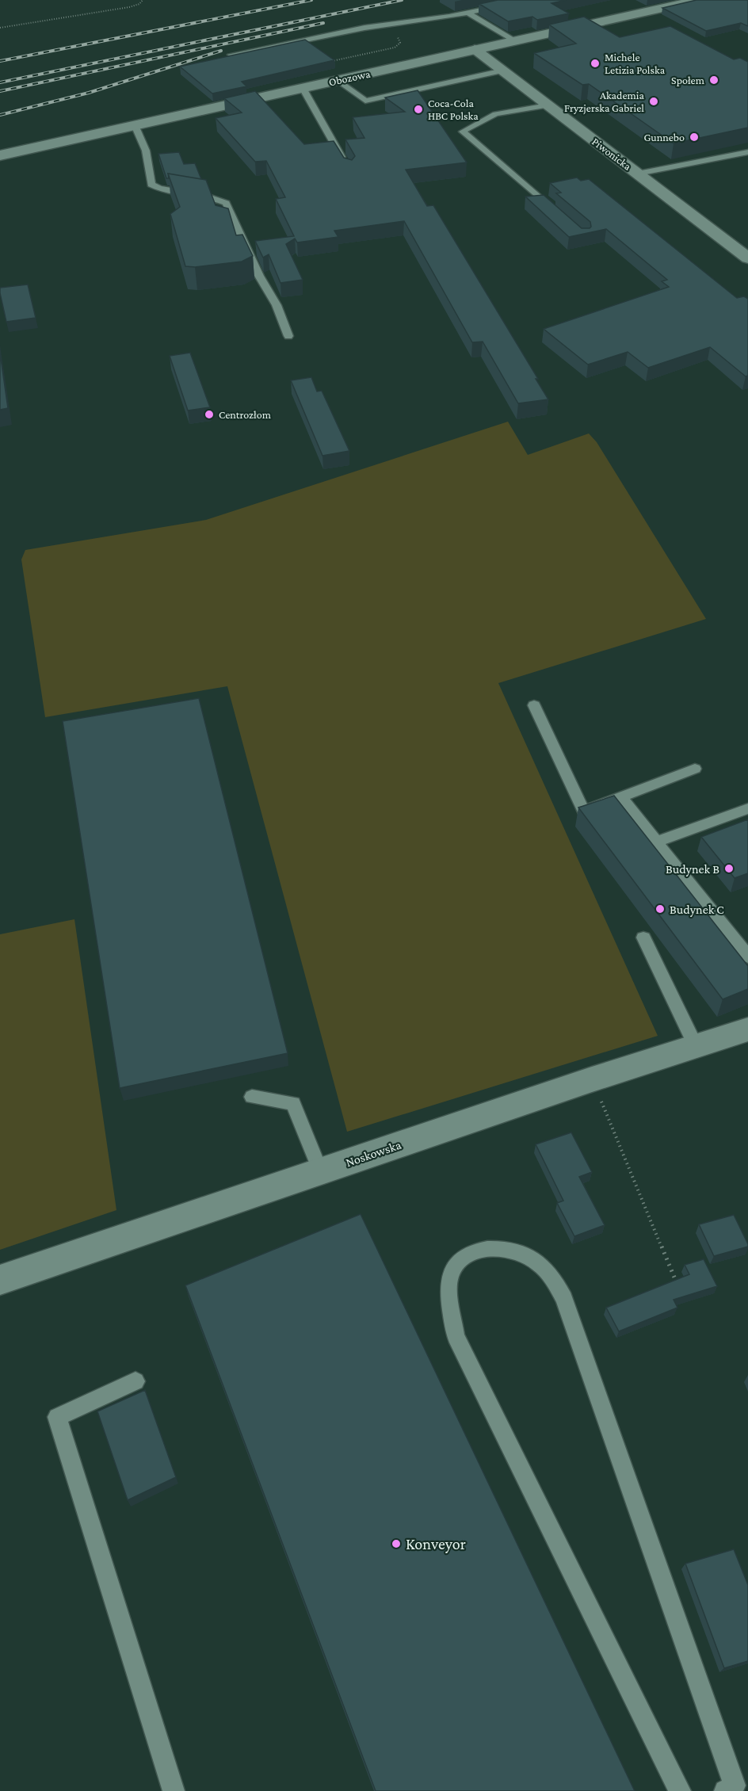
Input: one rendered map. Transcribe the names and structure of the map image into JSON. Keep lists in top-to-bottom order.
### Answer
{
  "streets": {
    "street": ["Obozowa", "Piwonicka", "Noskowska"]
  },
  "crossings": [
    ["Obozowa", "Piwonicka"]
  ],
  "places": [
    "Michele Letizia Polska",
    "Społem",
    "Akademia Fryzjerska Gabriel",
    "Coca-Cola HBC Polska",
    "Gunnebo",
    "Centrozłom",
    "Budynek B",
    "Budynek C",
    "Konveyor"
  ]
}
